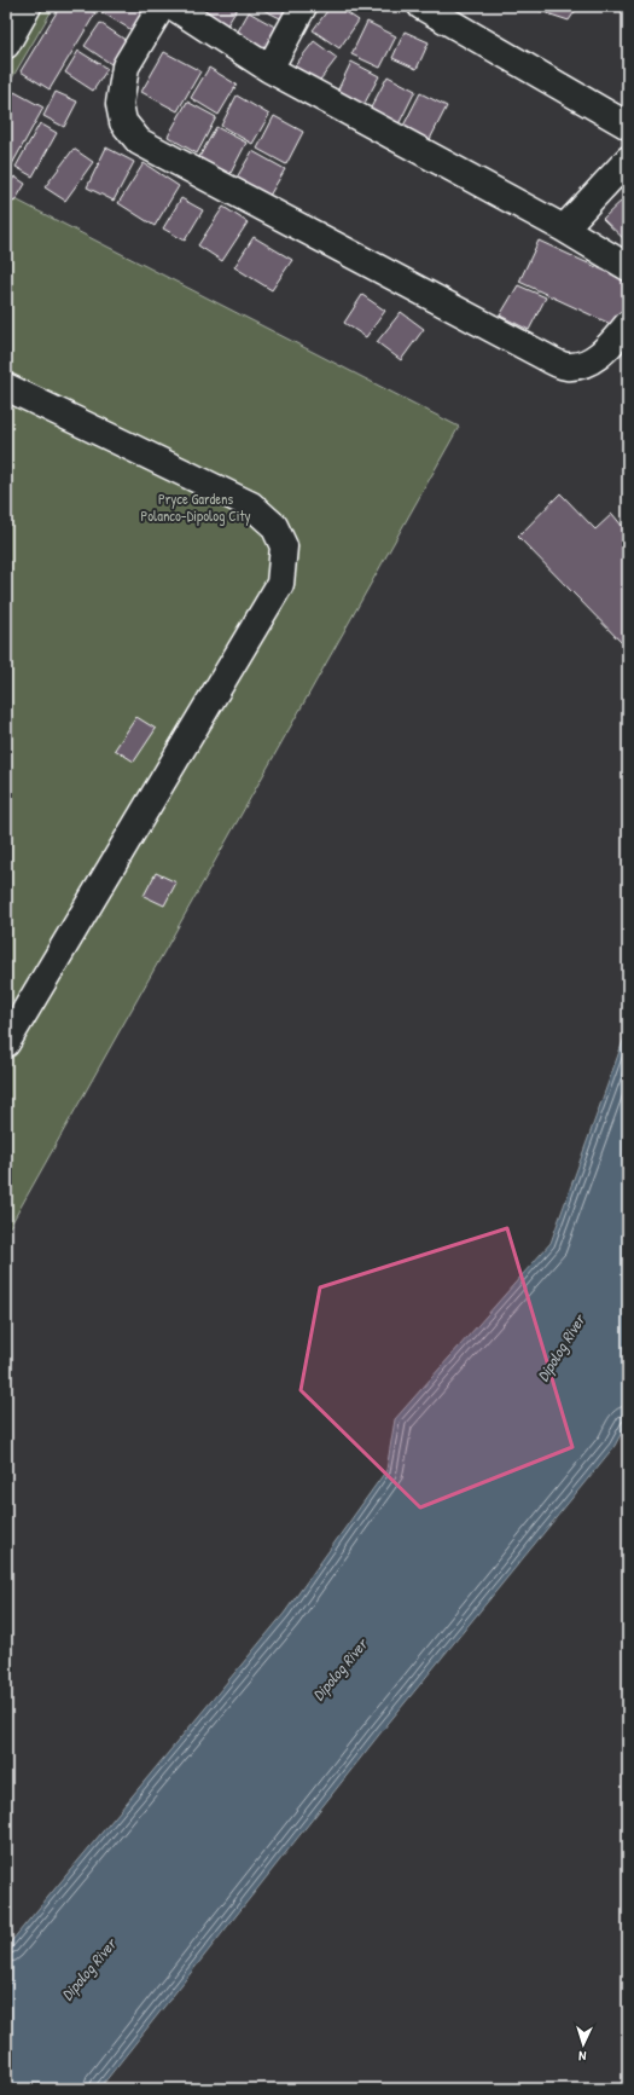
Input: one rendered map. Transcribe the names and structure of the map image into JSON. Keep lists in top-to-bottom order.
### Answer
{
  "water": ["Dipolog River"],
  "parks": ["Pryce Gardens Polanco-Dipolog City"],
  "north": "bottom"
}
